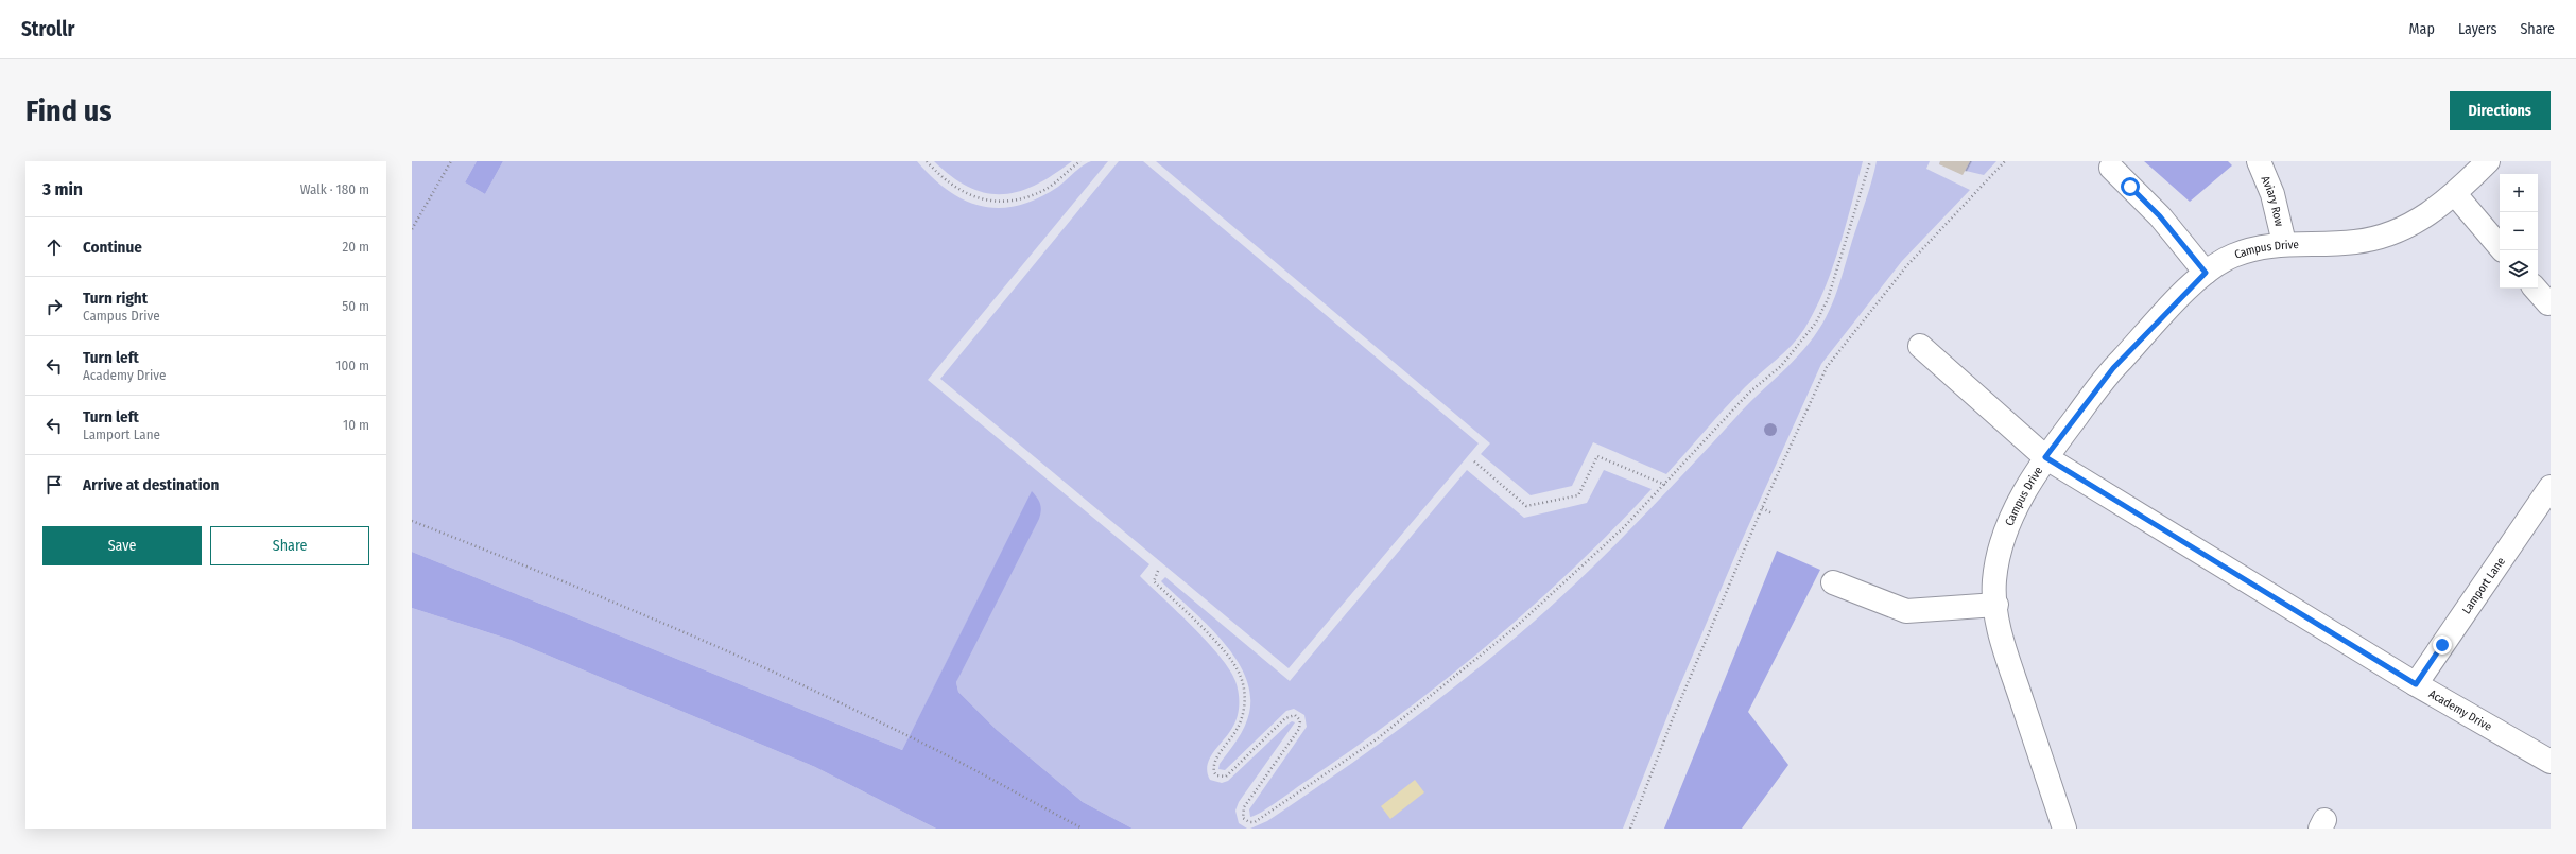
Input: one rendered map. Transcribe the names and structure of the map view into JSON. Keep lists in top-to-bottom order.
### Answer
{
  "streets": {
    "street": [
      "Aviary Row",
      "Campus Drive",
      "Lamport Lane",
      "Academy Drive"
    ]
  },
  "crossings": [
    ["Aviary Row", "Campus Drive"],
    ["Campus Drive", "Academy Drive"],
    ["Lamport Lane", "Academy Drive"]
  ],
  "page": {
    "header": "Strollr",
    "nav": ["Map", "Layers", "Share"],
    "buttons": [
      "Directions",
      ["Save", "Share"]
    ],
    "title": "Find us",
    "heading": ["3 min", "Walk · 180 m"],
    "map_buttons": ["+", "−"],
    "list": [
      ["Continue", "20 m"],
      ["Turn right", "Campus Drive", "50 m"],
      ["Turn left", "Academy Drive", "100 m"],
      ["Turn left", "Lamport Lane", "10 m"],
      "Arrive at destination"
    ]
  }
}
